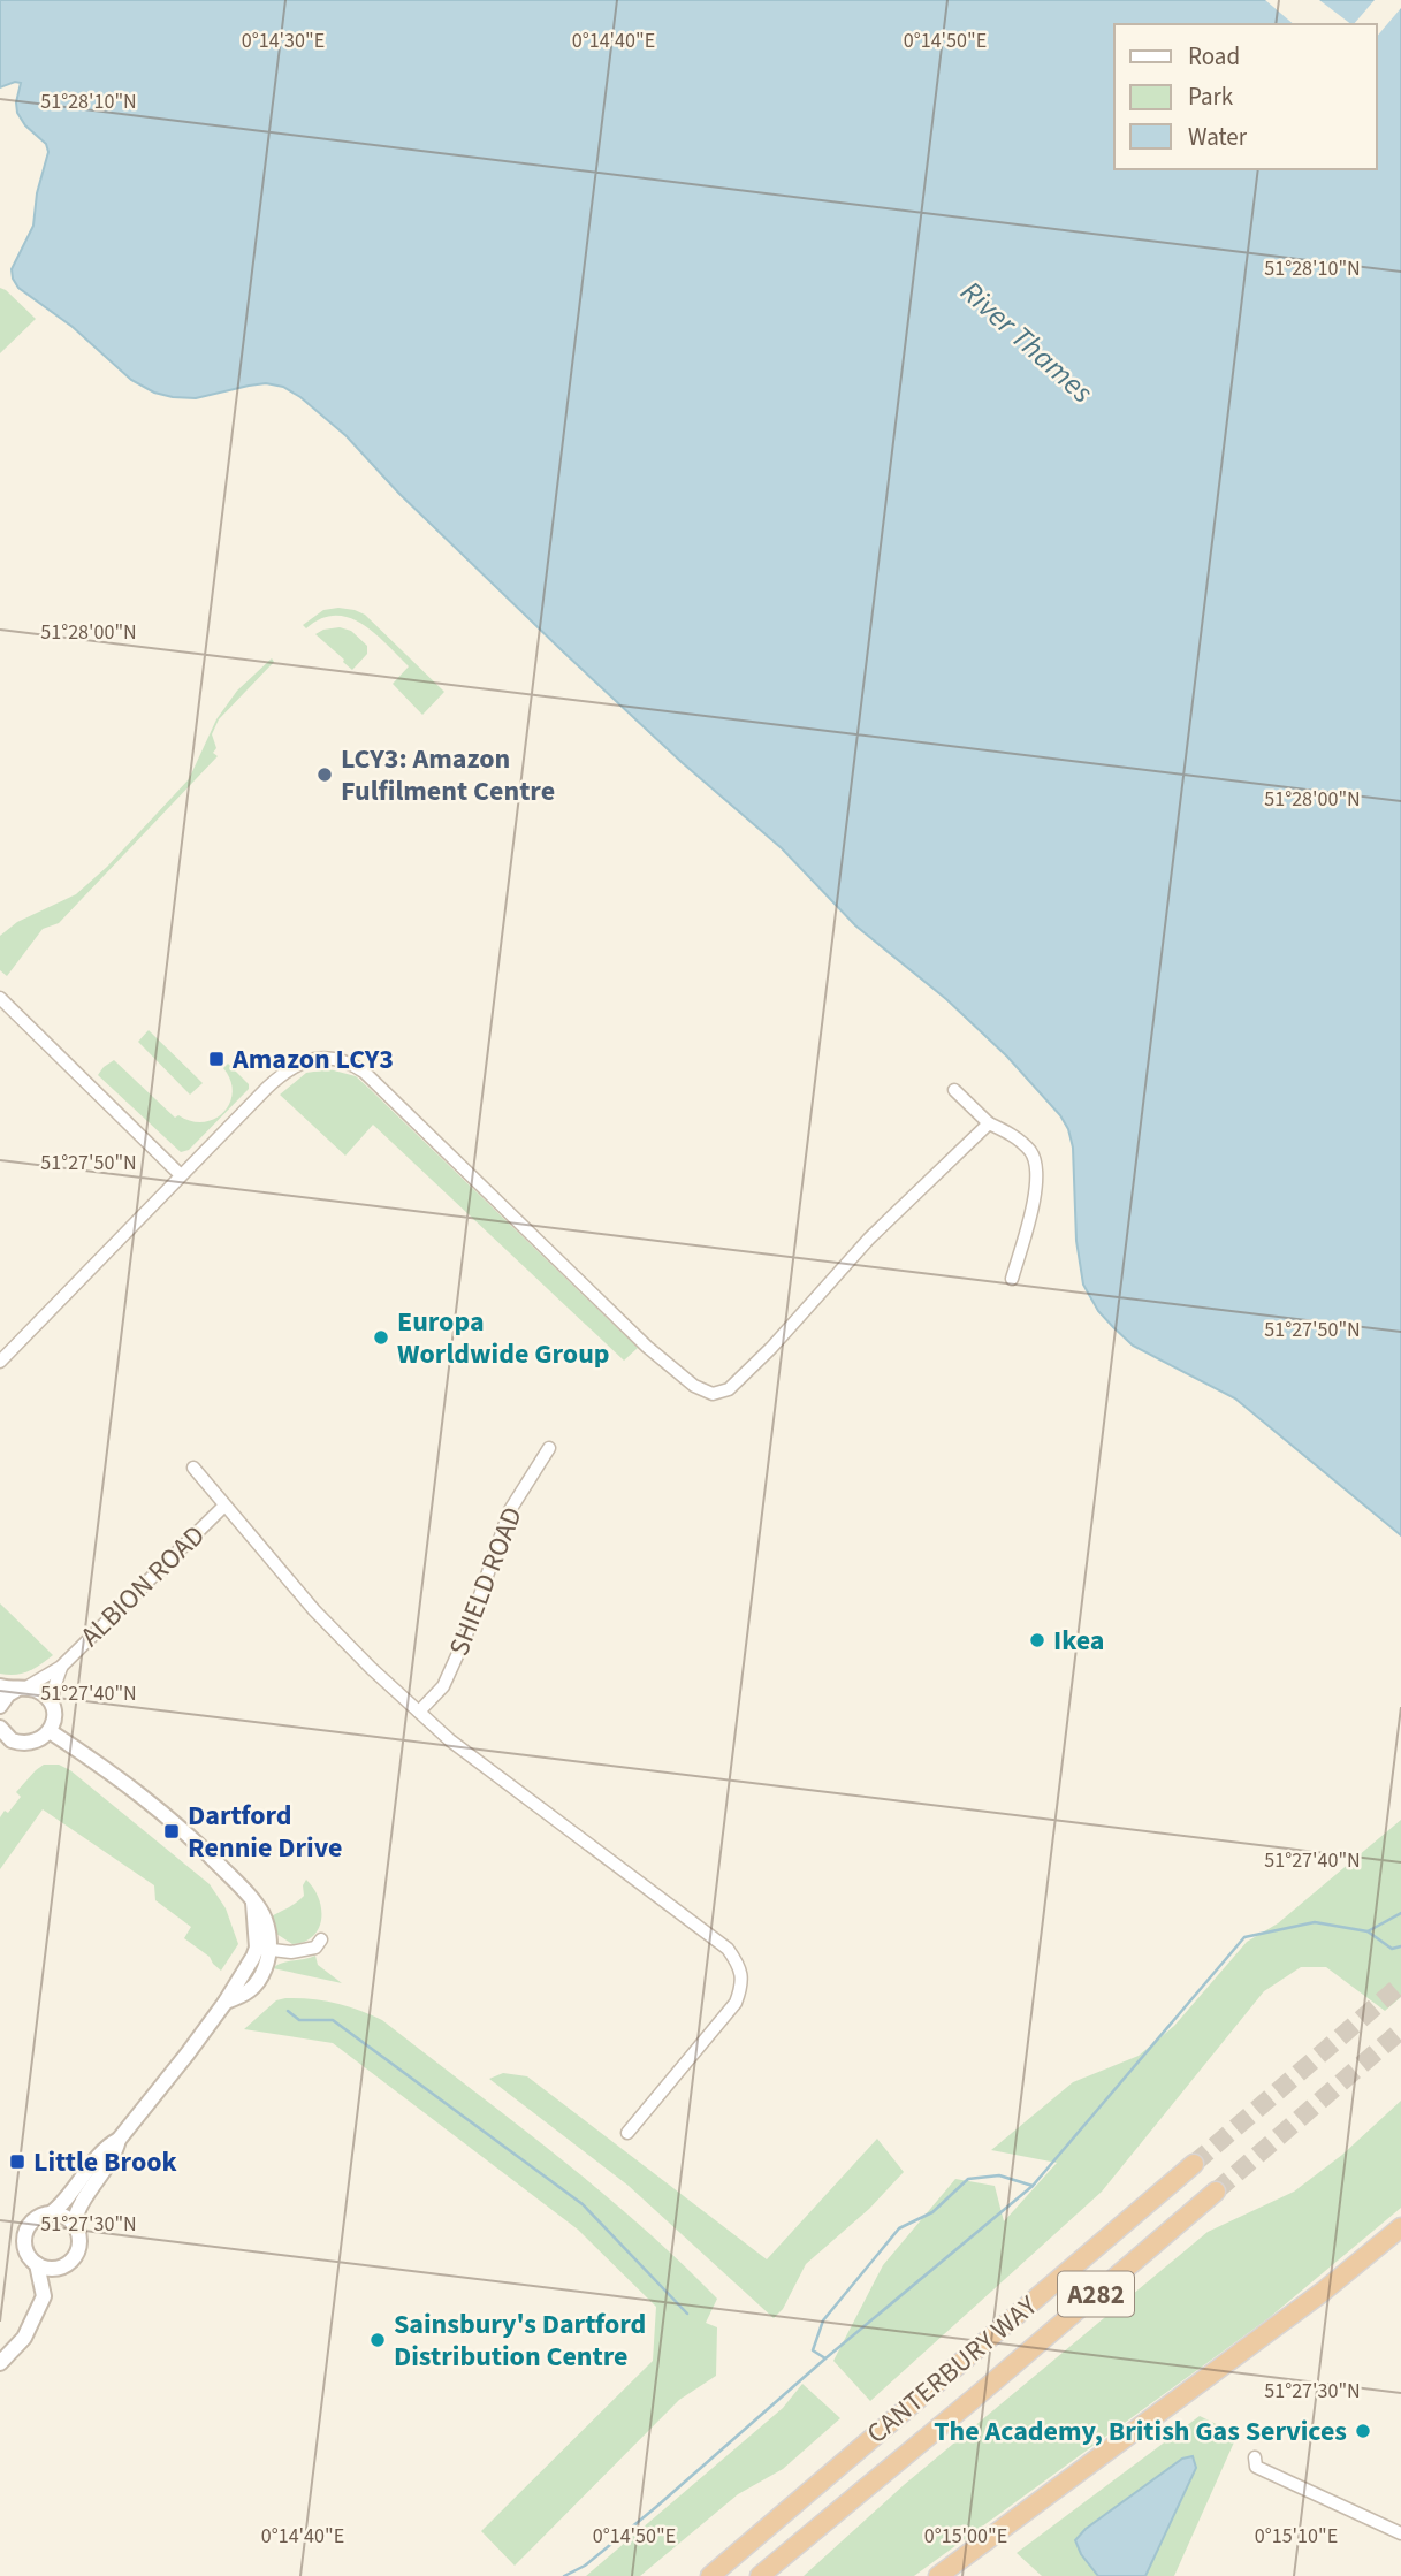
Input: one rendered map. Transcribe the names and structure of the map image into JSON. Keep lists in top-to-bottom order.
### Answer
{
  "streets": {
    "highway": ["A282", "CANTERBURY WAY"],
    "street": ["SHIELD ROAD", "ALBION ROAD"]
  },
  "water": ["River Thames"],
  "places": {
    "other": [
      "LCY3: Amazon Fulfilment Centre",
      "Europa Worldwide Group",
      "Ikea",
      "Sainsbury's Dartford Distribution Centre",
      "The Academy, British Gas Services"
    ],
    "transit": ["Amazon LCY3", "Dartford Rennie Drive", "Little Brook"]
  },
  "legend": ["Road", "Park", "Water"],
  "coordinates": [
    "0°14'30\"E",
    "0°14'40\"E",
    "0°14'50\"E",
    "51°28'10\"N",
    "51°28'00\"N",
    "51°27'50\"N",
    "51°27'40\"N",
    "51°27'30\"N",
    "0°15'00\"E",
    "0°15'10\"E"
  ]
}
